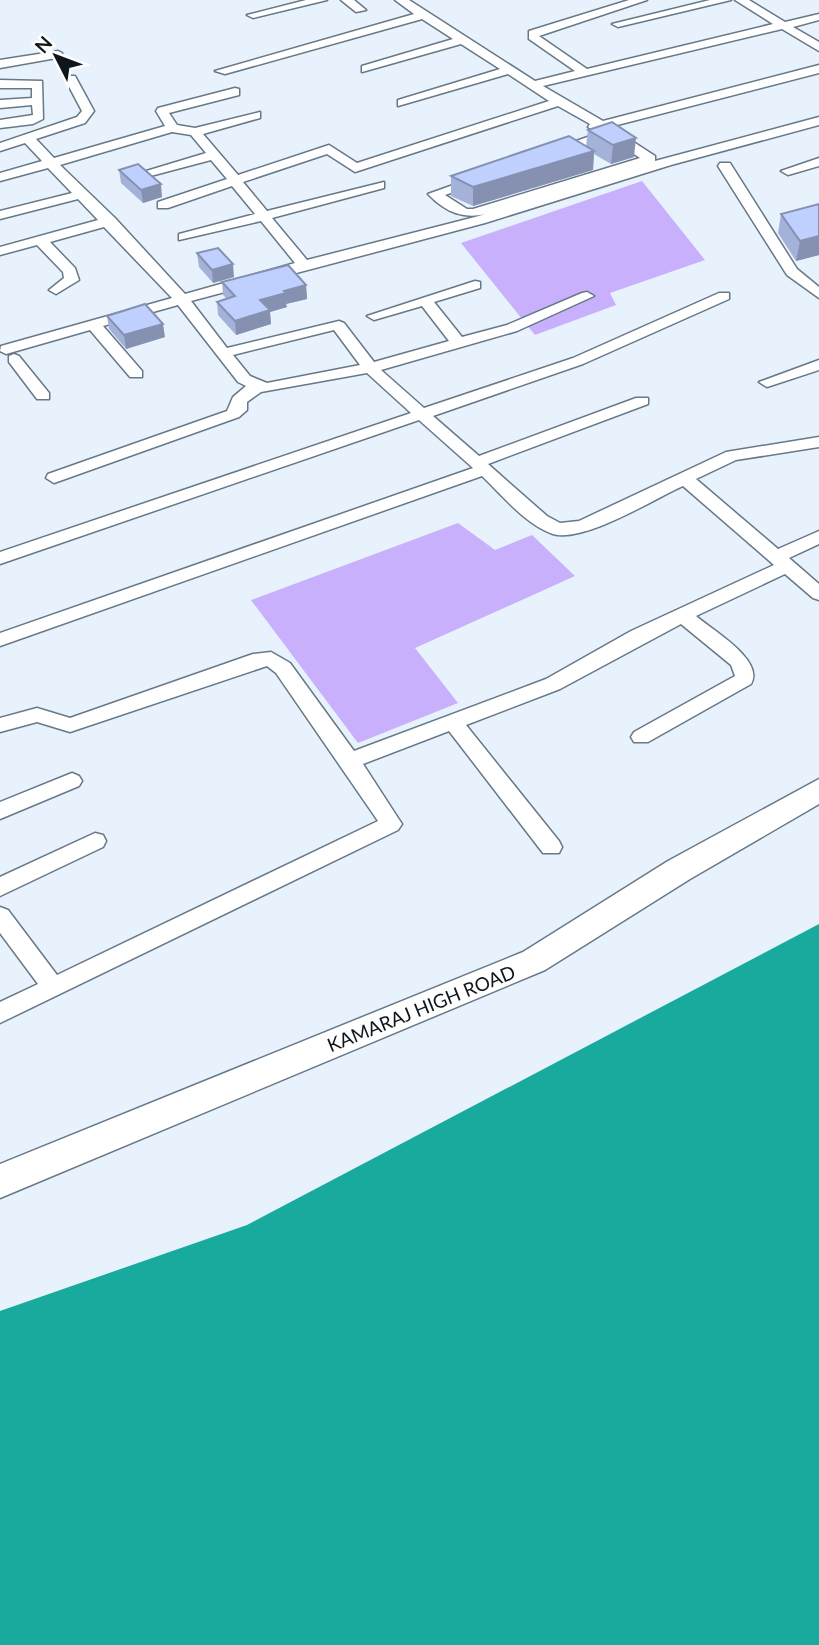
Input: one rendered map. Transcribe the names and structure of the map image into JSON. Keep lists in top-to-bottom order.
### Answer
{
  "streets": {
    "street": ["KAMARAJ HIGH ROAD"]
  },
  "north": "top left"
}
